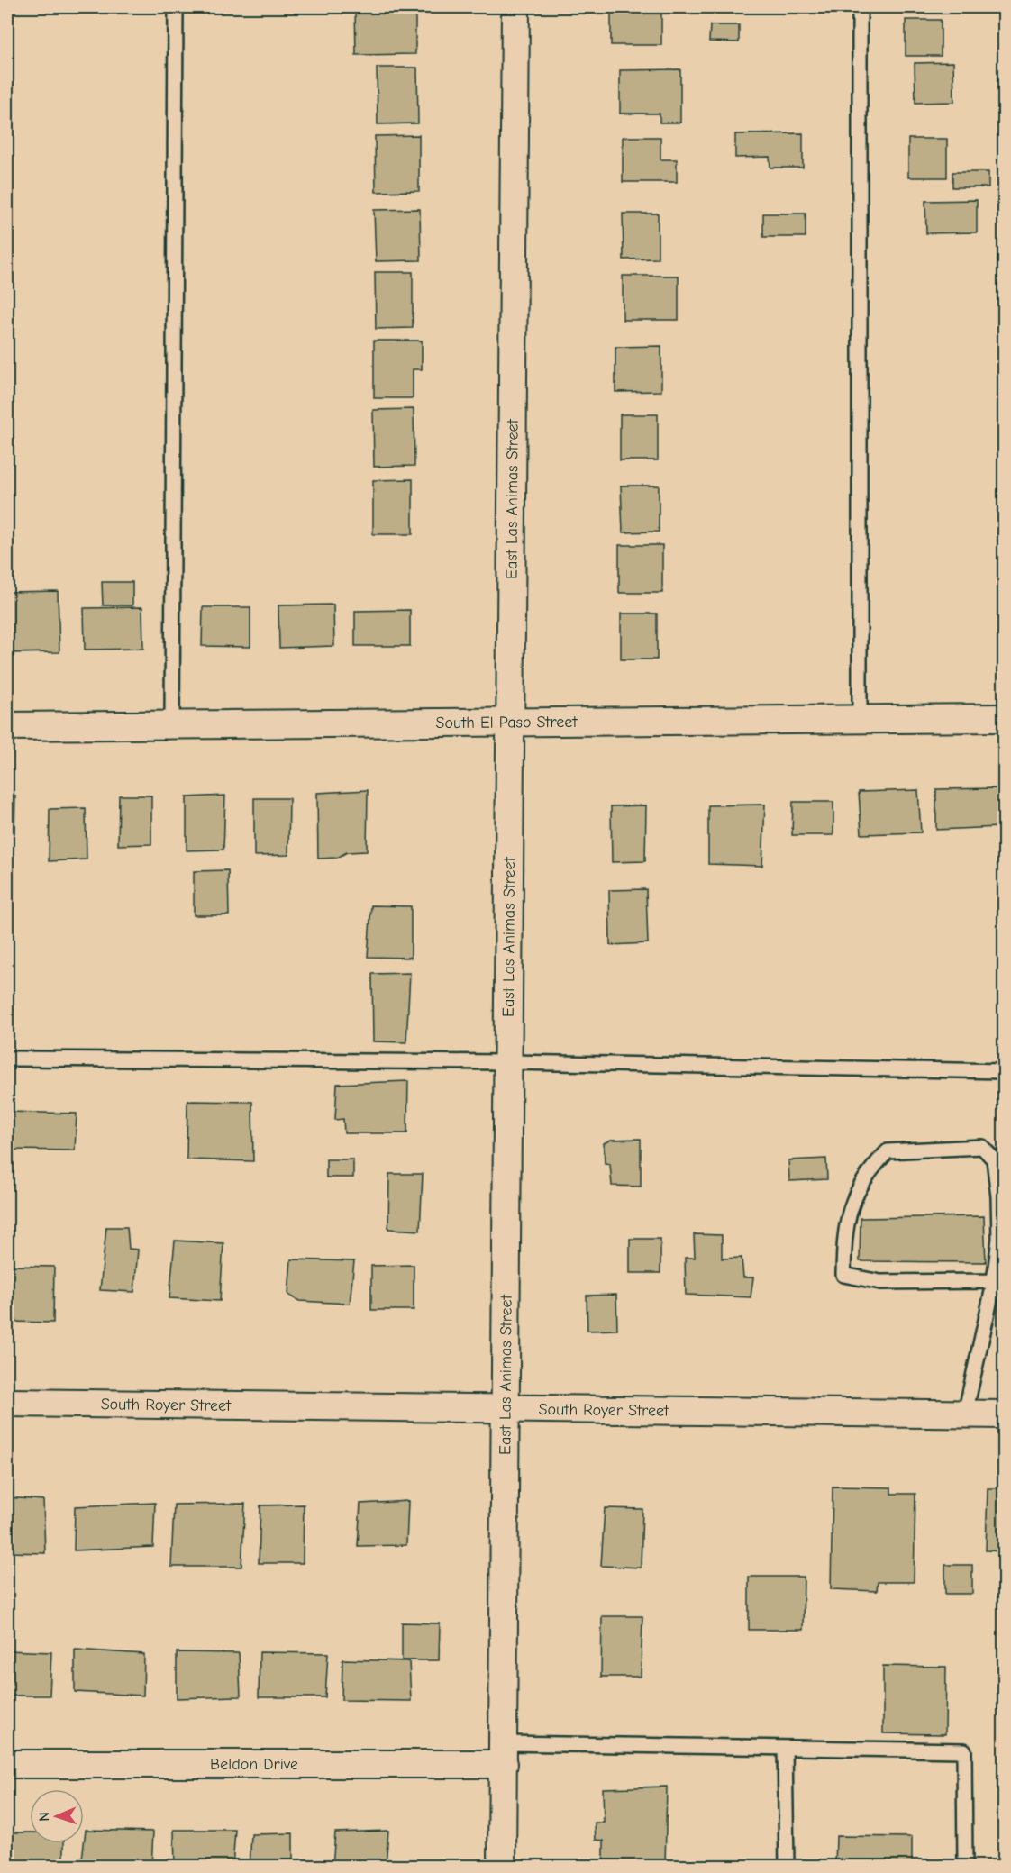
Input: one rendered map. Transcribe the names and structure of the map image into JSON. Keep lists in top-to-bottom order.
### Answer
{
  "streets": {
    "street": [
      "East Las Animas Street",
      "South El Paso Street",
      "South Royer Street",
      "Beldon Drive"
    ]
  },
  "crossings": [
    ["East Las Animas Street", "South El Paso Street"],
    ["East Las Animas Street", "South Royer Street"],
    ["East Las Animas Street", "Beldon Drive"]
  ],
  "north": "left"
}
